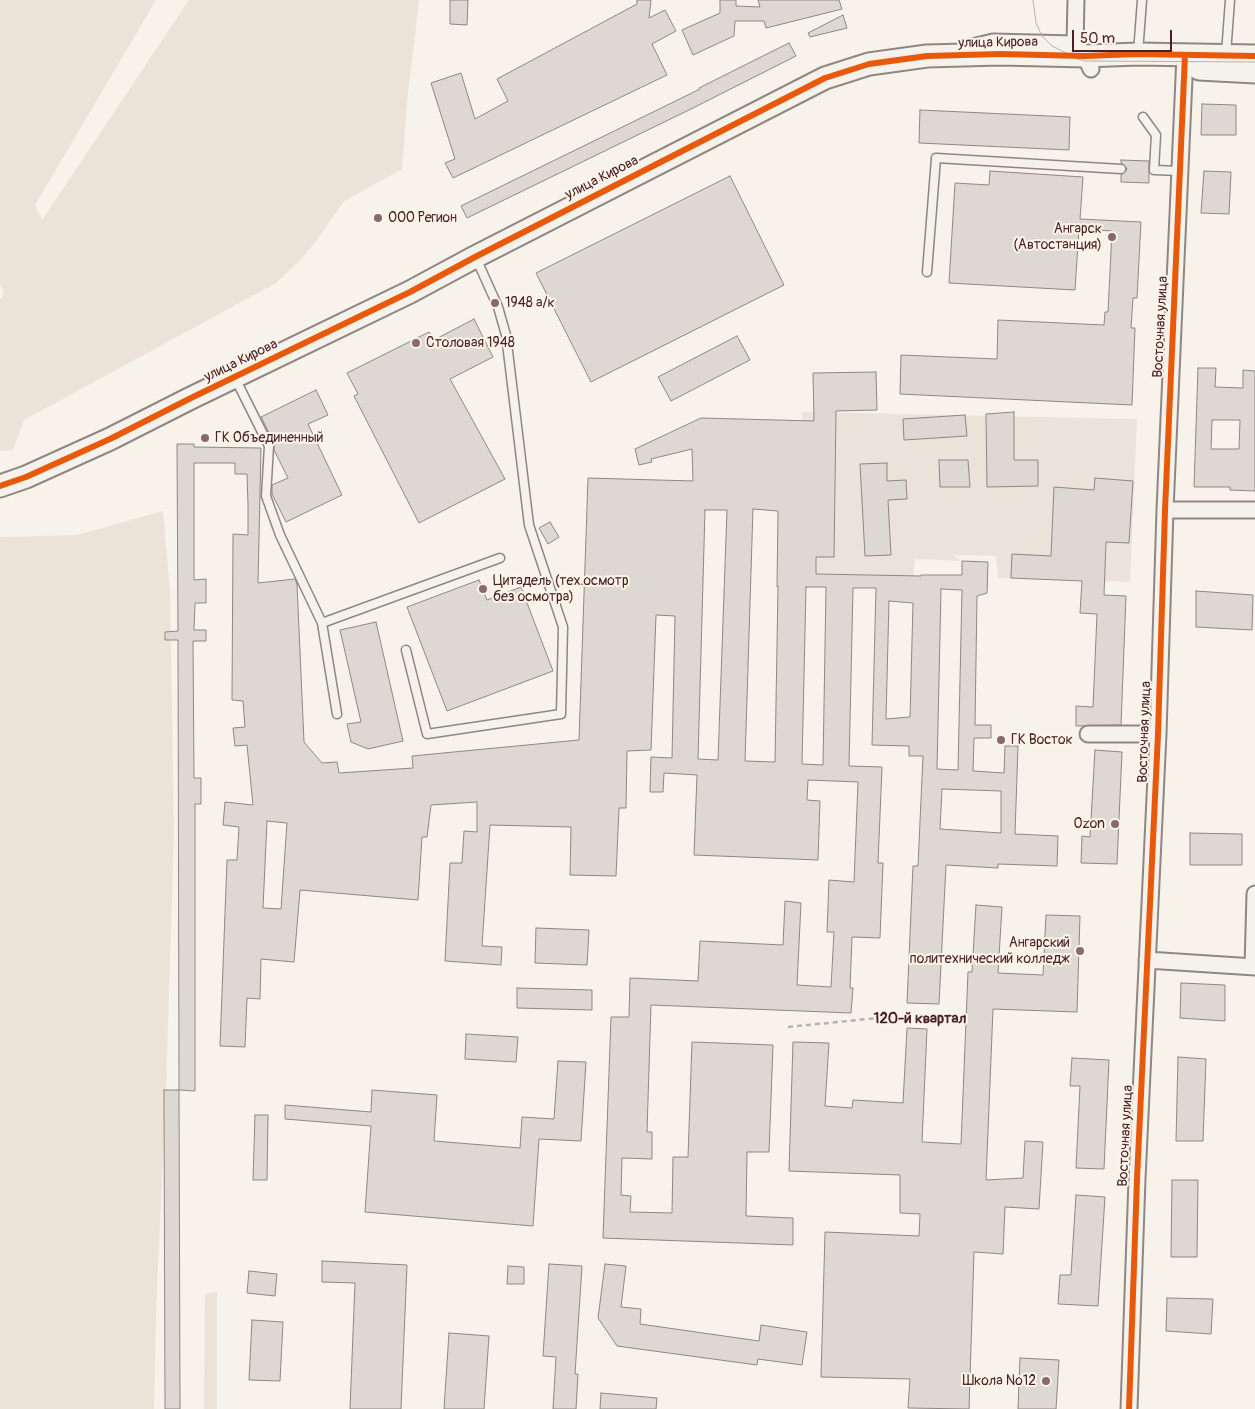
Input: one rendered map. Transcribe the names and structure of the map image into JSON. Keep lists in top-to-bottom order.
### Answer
{
  "streets": {
    "street": ["улица Кирова", "Восточная улица"]
  },
  "crossings": [
    ["улица Кирова", "Восточная улица"]
  ],
  "districts": ["120-й квартал"],
  "places": [
    "ООО Регион",
    "Ангарск (Автостанция)",
    "1948 а/к",
    "Столовая 1948",
    "ГК Объединенный",
    "Цитадель (тех.осмотр без осмотра)",
    "ГК Восток",
    "Ozon",
    "Ангарский политехнический колледж",
    "Школа №12"
  ],
  "scale_bar": "50 m"
}
